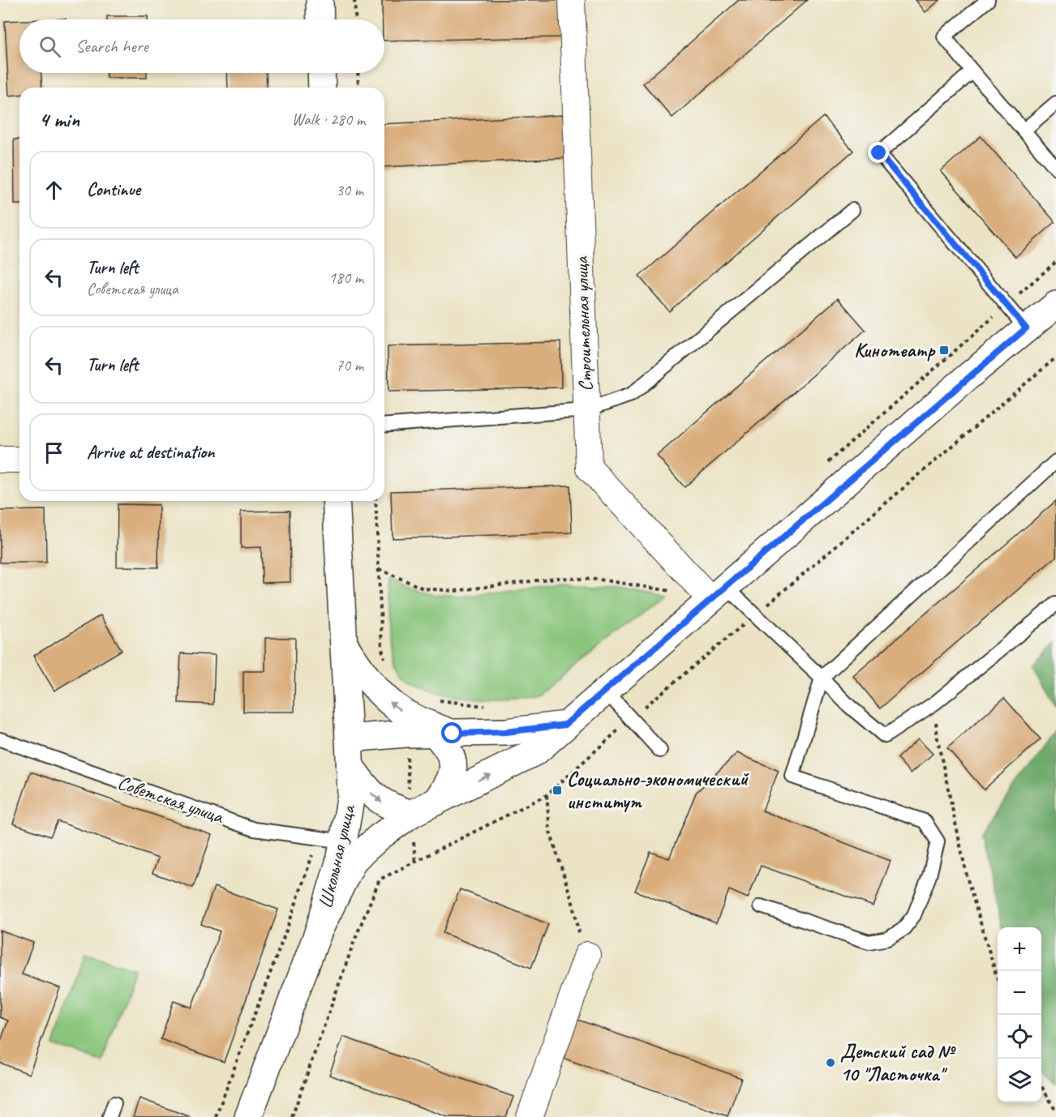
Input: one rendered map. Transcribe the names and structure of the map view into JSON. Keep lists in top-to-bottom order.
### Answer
{
  "streets": {
    "main road": ["Школьная улица"],
    "street": ["Строительная улица"],
    "lane": ["Советская улица"]
  },
  "crossings": [
    ["Советская улица", "Школьная улица"]
  ],
  "places": {
    "transit": ["Кинотеатр", "Социально-экономический институт"],
    "other": ["Детский сад № 10 \"Ласточка\""]
  },
  "page": {
    "search": "Search here",
    "heading": ["4 min", "Walk · 280 m"],
    "list": [
      ["Continue", "30 m"],
      ["Turn left", "Советская улица", "180 m"],
      ["Turn left", "70 m"],
      "Arrive at destination"
    ],
    "map_buttons": ["+", "−"]
  }
}
